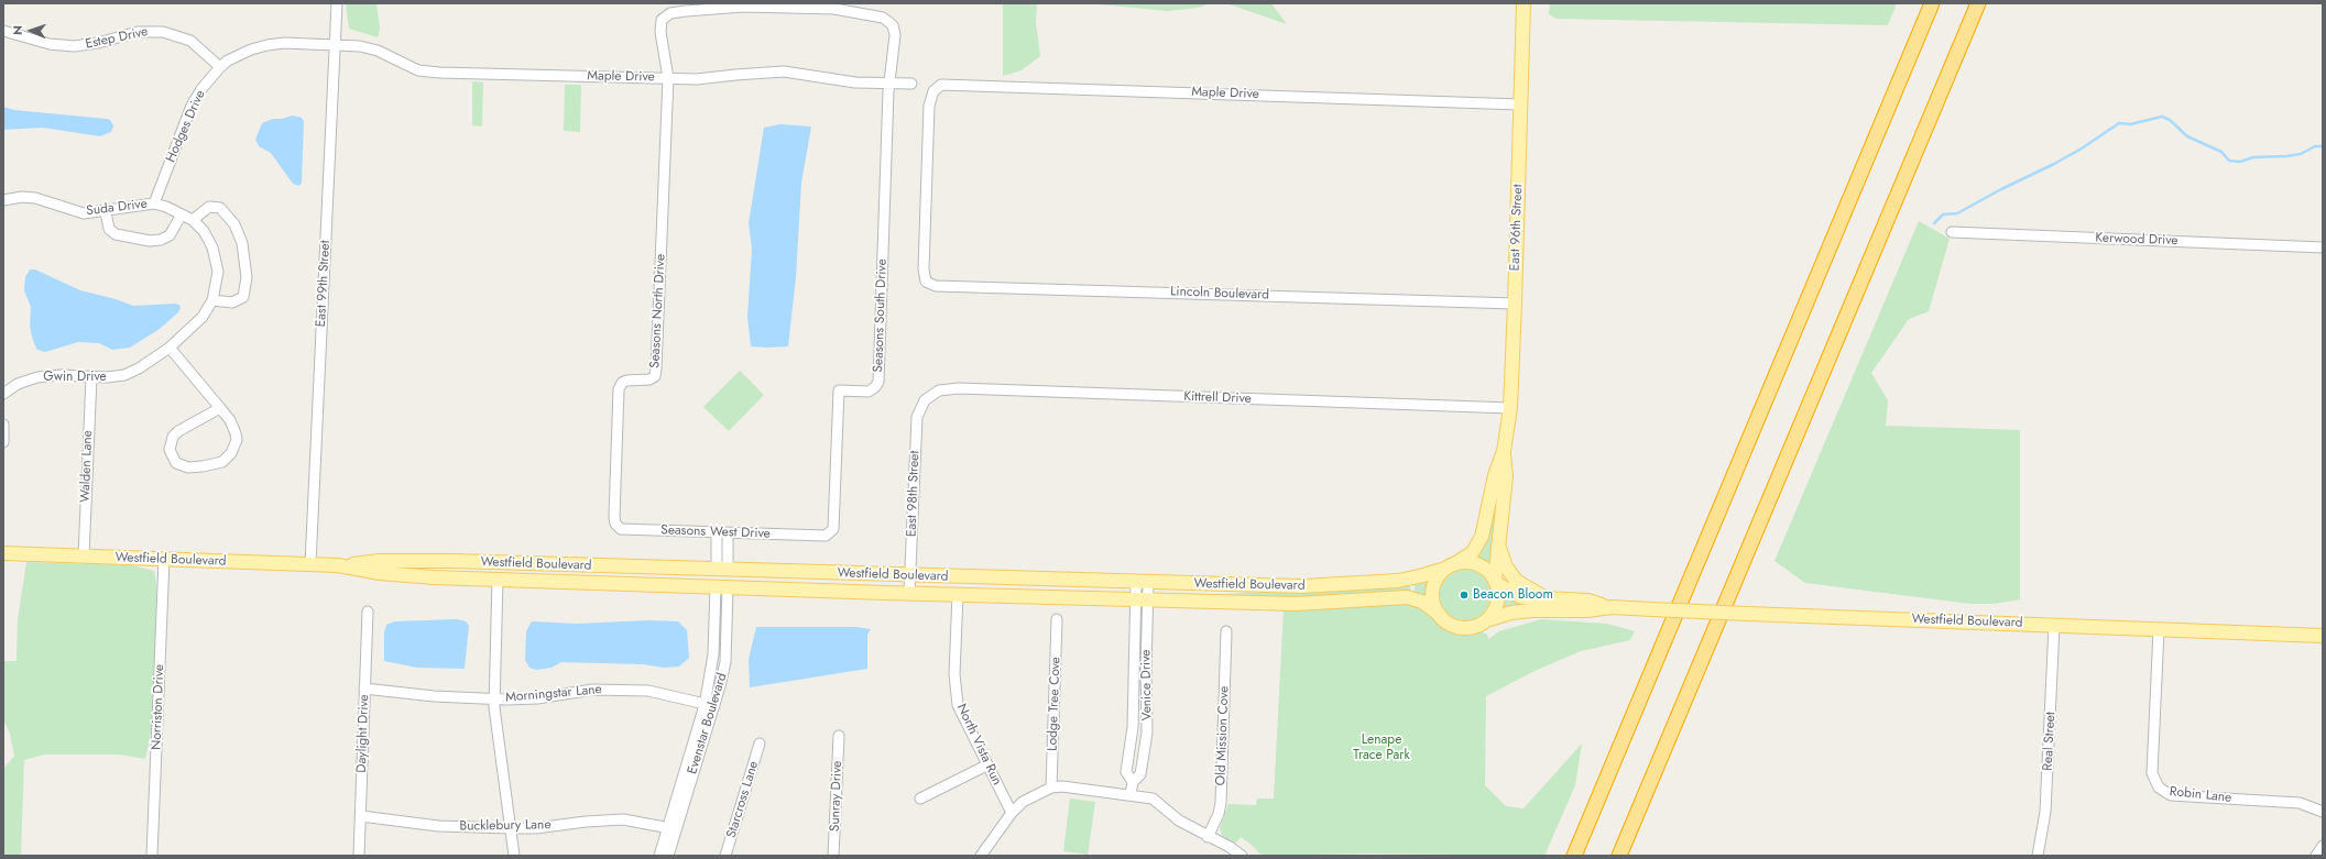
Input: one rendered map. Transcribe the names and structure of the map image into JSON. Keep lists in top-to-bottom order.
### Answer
{
  "streets": {
    "main road": ["East 96th Street", "Westfield Boulevard"],
    "street": [
      "Estep Drive",
      "Maple Drive",
      "Hodges Drive",
      "Suda Drive",
      "Kerwood Drive",
      "East 99th Street",
      "Lincoln Boulevard",
      "Seasons North Drive",
      "Seasons South Drive",
      "Gwin Drive",
      "Kittrell Drive",
      "Walden Lane",
      "East 98th Street",
      "Seasons West Drive",
      "Venice Drive",
      "Morningstar Lane",
      "Lodge Tree Cove",
      "Norriston Drive",
      "Evenstar Boulevard",
      "Daylight Drive",
      "Old Mission Cove",
      "Real Street",
      "North Vista Run",
      "Robin Lane",
      "Sunray Drive",
      "Starcross Lane",
      "Bucklebury Lane"
    ]
  },
  "crossings": [
    ["Estep Drive", "Hodges Drive"],
    ["Maple Drive", "Hodges Drive"],
    ["Maple Drive", "East 96th Street"],
    ["Maple Drive", "East 99th Street"],
    ["Maple Drive", "Lincoln Boulevard"],
    ["Maple Drive", "Seasons North Drive"],
    ["Maple Drive", "Seasons South Drive"],
    ["Hodges Drive", "Suda Drive"],
    ["Hodges Drive", "East 99th Street"],
    ["East 96th Street", "Lincoln Boulevard"],
    ["East 96th Street", "Kittrell Drive"],
    ["East 96th Street", "Westfield Boulevard"],
    ["East 99th Street", "Westfield Boulevard"],
    ["Seasons North Drive", "Seasons West Drive"],
    ["Seasons South Drive", "Seasons West Drive"],
    ["Gwin Drive", "Walden Lane"],
    ["Kittrell Drive", "East 98th Street"],
    ["Walden Lane", "Westfield Boulevard"],
    ["East 98th Street", "Westfield Boulevard"],
    ["Westfield Boulevard", "Venice Drive"],
    ["Westfield Boulevard", "Norriston Drive"],
    ["Westfield Boulevard", "Evenstar Boulevard"],
    ["Westfield Boulevard", "Real Street"],
    ["Westfield Boulevard", "North Vista Run"],
    ["Westfield Boulevard", "Robin Lane"],
    ["Morningstar Lane", "Evenstar Boulevard"],
    ["Morningstar Lane", "Daylight Drive"],
    ["Evenstar Boulevard", "Bucklebury Lane"],
    ["Daylight Drive", "Bucklebury Lane"]
  ],
  "parks": ["Lenape Trace Park"],
  "places": ["Beacon Bloom"],
  "north": "left"
}
